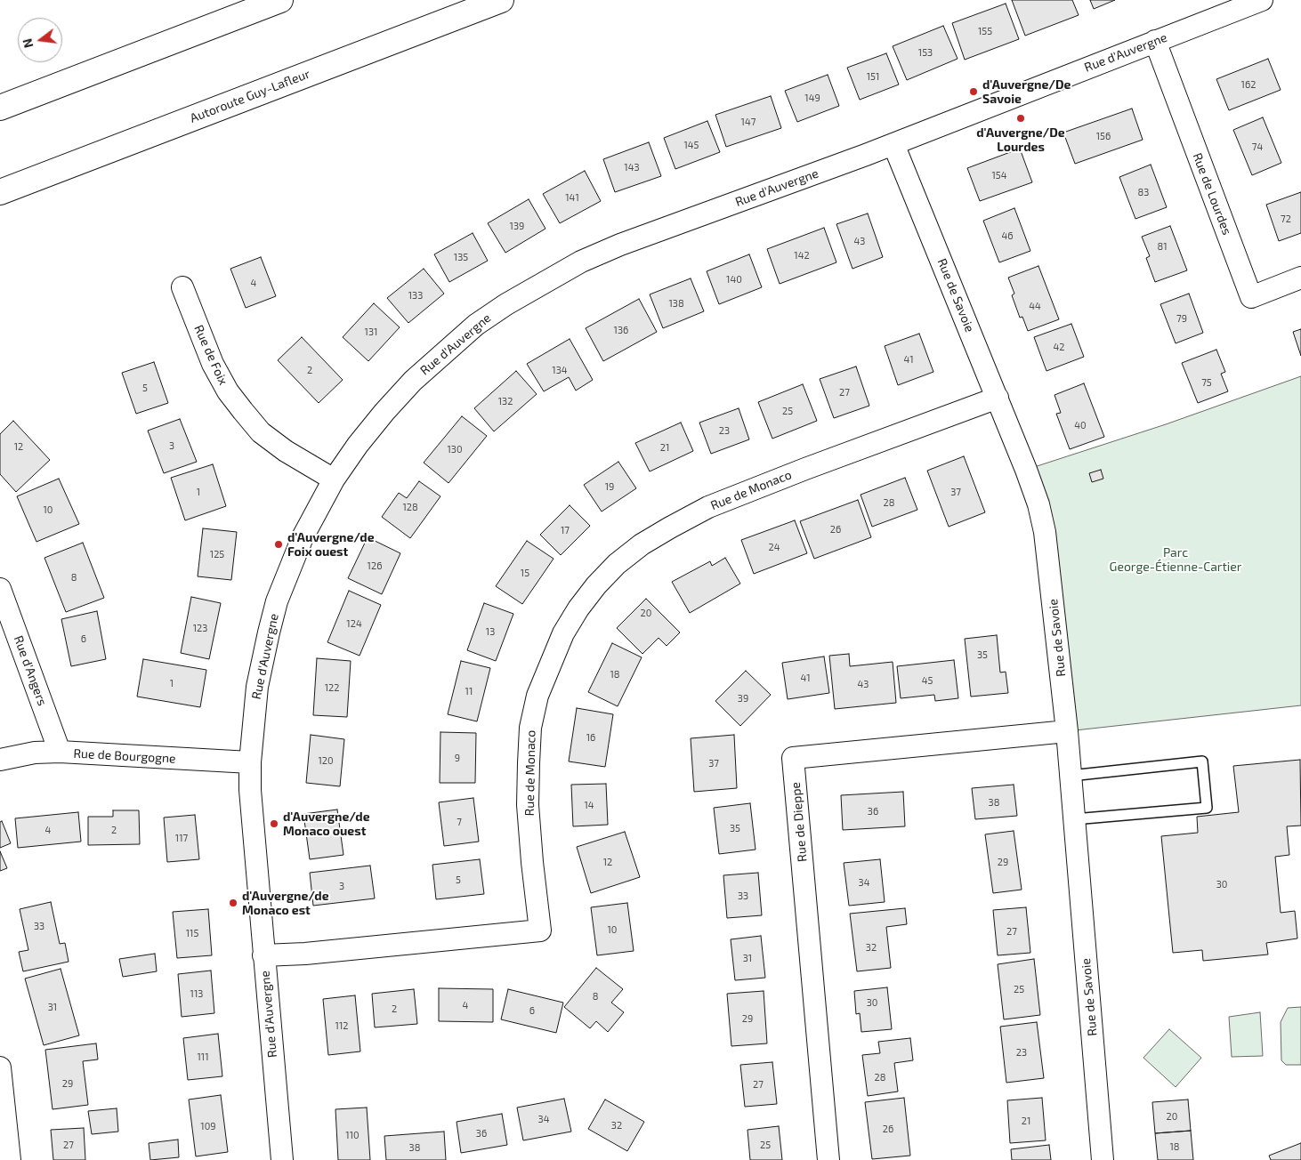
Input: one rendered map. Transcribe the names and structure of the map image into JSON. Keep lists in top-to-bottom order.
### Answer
{
  "streets": {
    "highway": ["Autoroute Guy-Lafleur"],
    "street": [
      "Rue d'Auvergne",
      "Rue de Lourdes",
      "Rue de Savoie",
      "Rue de Foix",
      "Rue de Monaco",
      "Rue d'Angers",
      "Rue de Bourgogne",
      "Rue de Dieppe"
    ]
  },
  "crossings": [
    ["Rue d'Auvergne", "Rue de Lourdes"],
    ["Rue d'Auvergne", "Rue de Savoie"],
    ["Rue d'Auvergne", "Rue de Foix"],
    ["Rue d'Auvergne", "Rue de Monaco"],
    ["Rue d'Auvergne", "Rue de Bourgogne"],
    ["Rue de Savoie", "Rue de Monaco"],
    ["Rue de Savoie", "Rue de Dieppe"],
    ["Rue d'Angers", "Rue de Bourgogne"]
  ],
  "parks": ["Parc George-Étienne-Cartier"],
  "places": [
    "d'Auvergne/De Savoie",
    "d'Auvergne/De Lourdes",
    "d'Auvergne/de Foix ouest",
    "d'Auvergne/de Monaco ouest",
    "d'Auvergne/de Monaco est"
  ],
  "house_numbers": [
    "155",
    "153",
    "151",
    "162",
    "149",
    "147",
    "156",
    "145",
    "74",
    "143",
    "154",
    "83",
    "141",
    "72",
    "139",
    "46",
    "43",
    "81",
    "142",
    "135",
    "140",
    "4",
    "133",
    "138",
    "44",
    "79",
    "136",
    "131",
    "42",
    "41",
    "2",
    "134",
    "75",
    "5",
    "27",
    "132",
    "25",
    "40",
    "23",
    "3",
    "12",
    "21",
    "130",
    "19",
    "1",
    "37",
    "28",
    "128",
    "10",
    "26",
    "17",
    "24",
    "125",
    "126",
    "15",
    "8",
    "20",
    "124",
    "123",
    "13",
    "6",
    "35",
    "18",
    "41",
    "45",
    "1",
    "43",
    "122",
    "11",
    "39",
    "16",
    "9",
    "120",
    "37",
    "38",
    "14",
    "36",
    "7",
    "35",
    "4",
    "2",
    "117",
    "12",
    "29",
    "5",
    "34",
    "30",
    "3",
    "33",
    "33",
    "10",
    "27",
    "115",
    "32",
    "31",
    "25",
    "113",
    "8",
    "30",
    "4",
    "31",
    "2",
    "6",
    "29",
    "112",
    "23",
    "111",
    "28",
    "29",
    "27",
    "20",
    "34",
    "21",
    "32",
    "109",
    "26",
    "36",
    "110",
    "27",
    "25",
    "18",
    "38"
  ],
  "north": "left"
}
